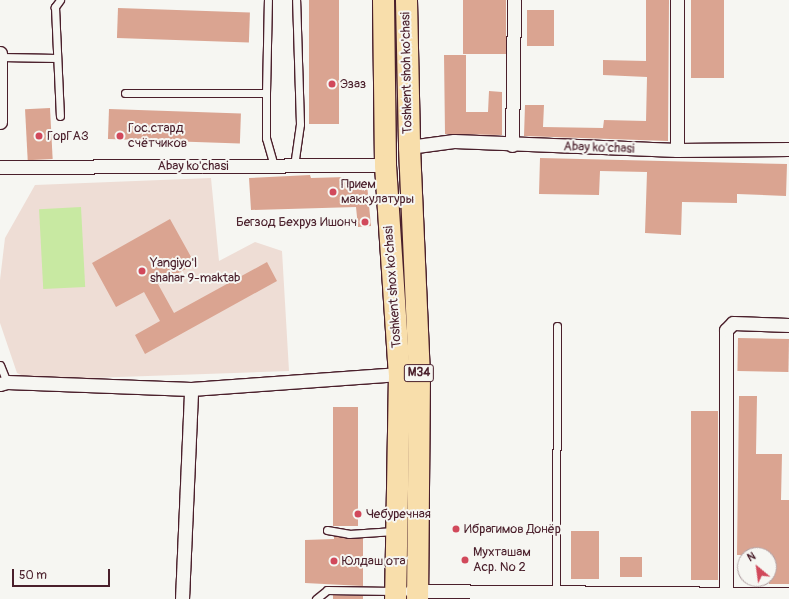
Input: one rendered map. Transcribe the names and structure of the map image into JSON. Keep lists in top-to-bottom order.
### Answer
{
  "streets": {
    "main road": ["Toshkent shoh ko'chasi", "Toshkent shox ko'chasi", "M34"],
    "street": ["Abay ko'chasi"]
  },
  "crossings": [
    ["Toshkent shoh ko'chasi", "Abay ko'chasi"],
    ["Toshkent shoh ko'chasi", "Toshkent shox ko'chasi"],
    ["Abay ko'chasi", "Toshkent shox ko'chasi"]
  ],
  "places": [
    "Эзаз",
    "ГорГАЗ",
    "Гос.стард счётчиков",
    "Прием маккулатуры",
    "Бегзод Бехруз Ишонч",
    "Yangiyo'l shahar 9-maktab",
    "Чебуречная",
    "Ибрагимов Донёр",
    "Мухташам Аср. No 2",
    "Юлдаш ота"
  ],
  "scale_bar": "50 m",
  "north": "top left"
}
